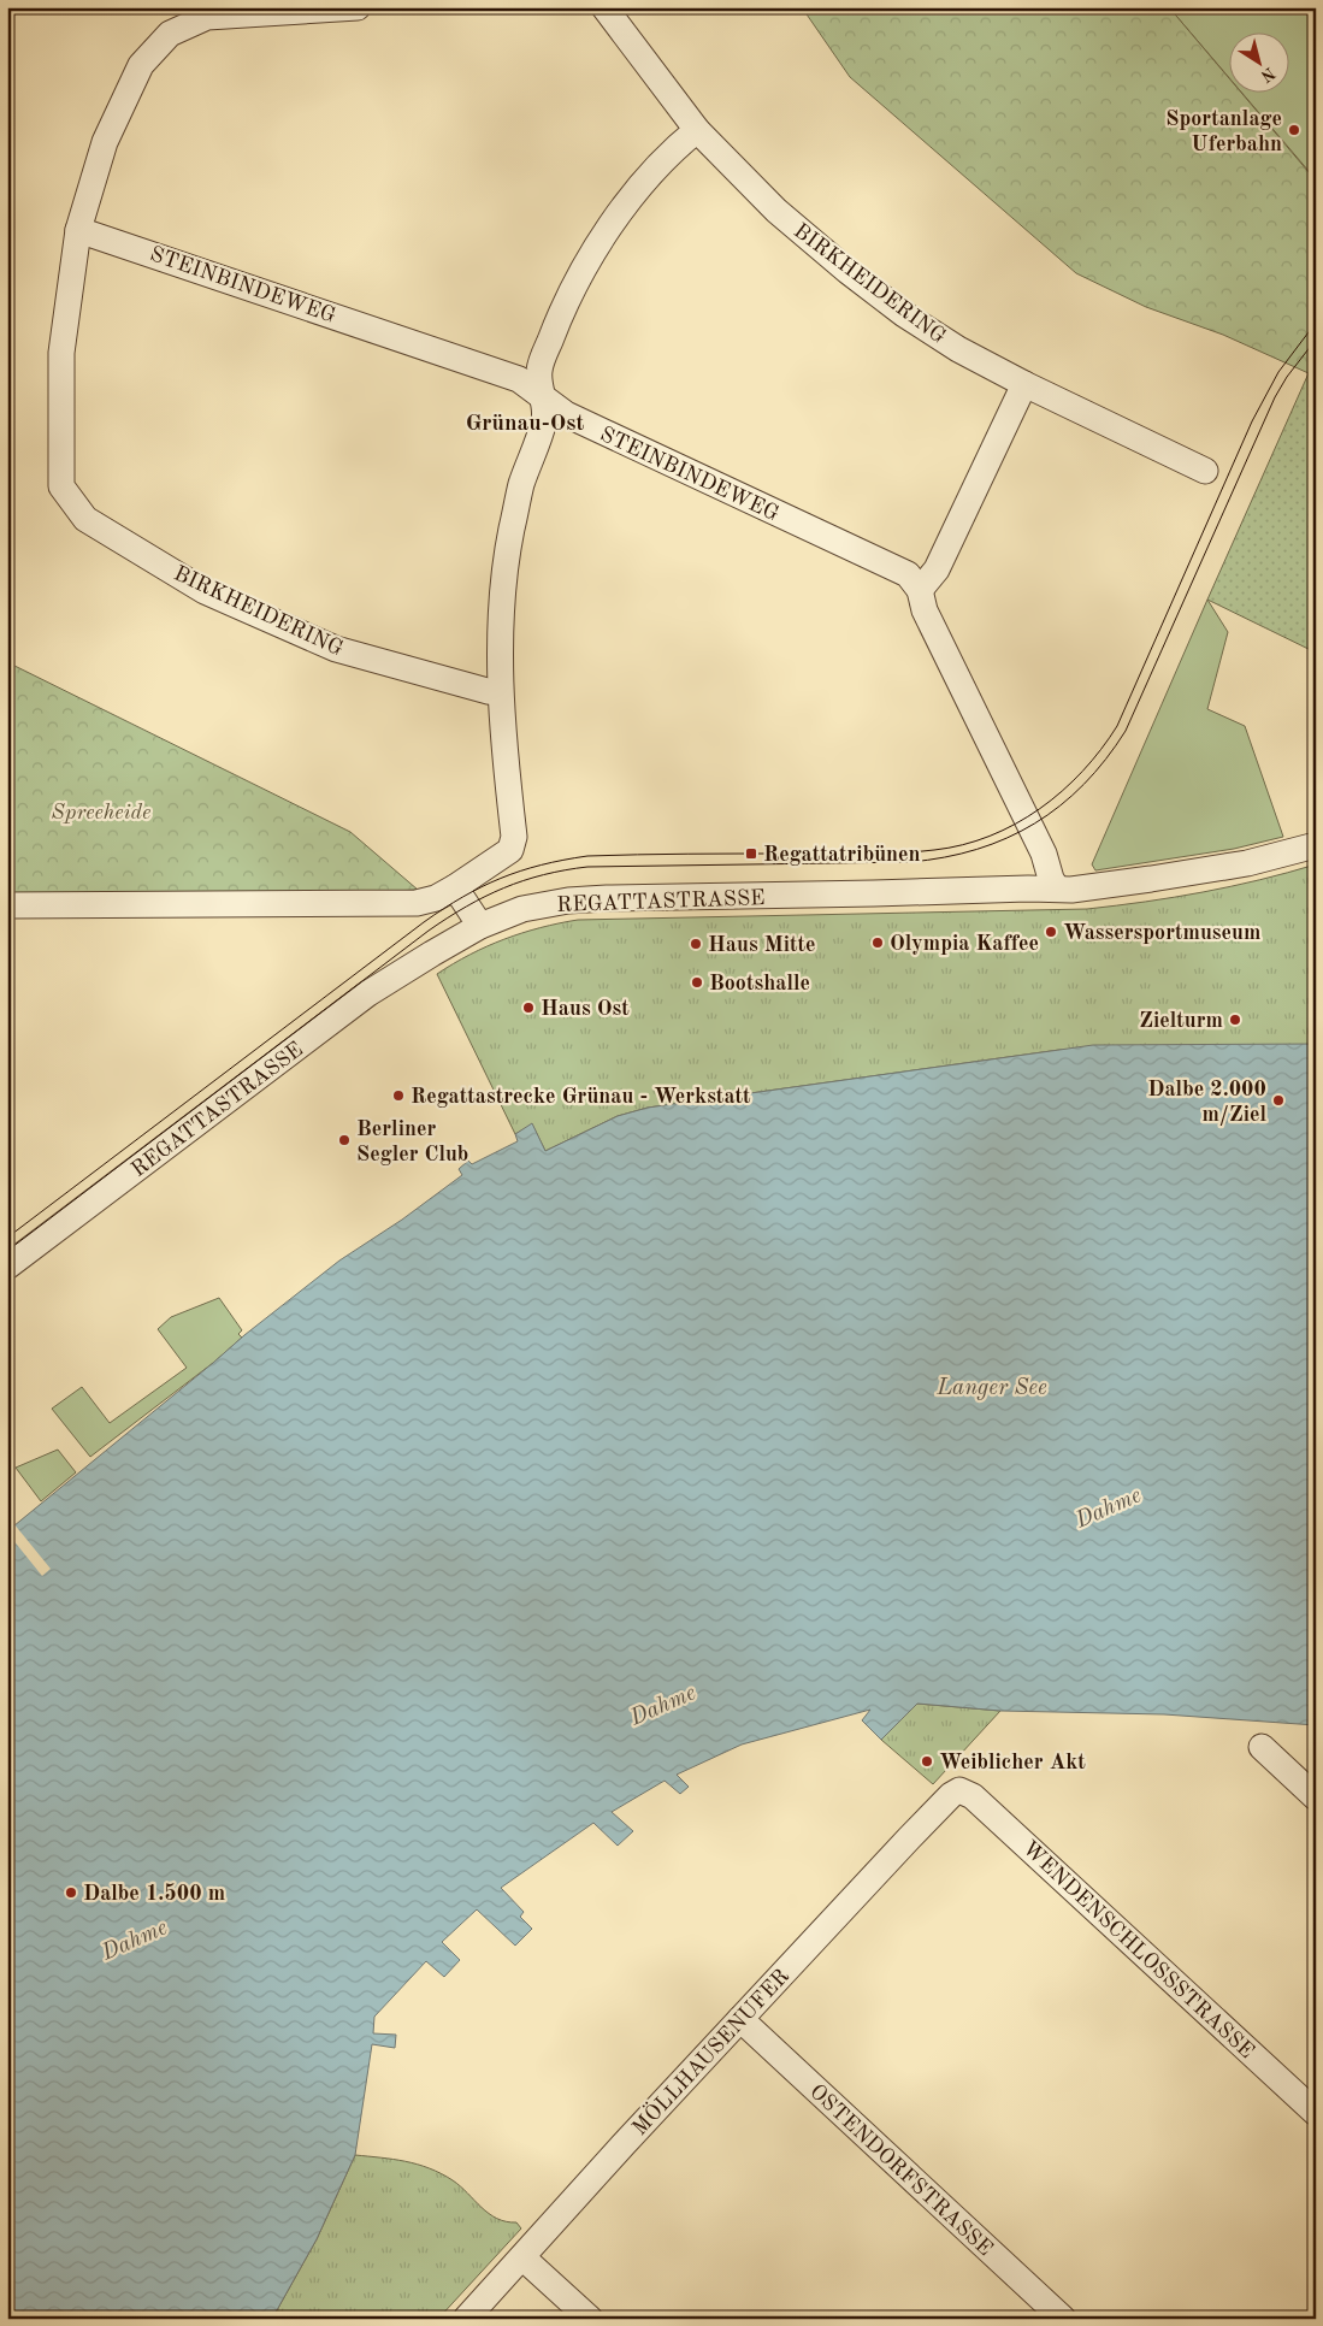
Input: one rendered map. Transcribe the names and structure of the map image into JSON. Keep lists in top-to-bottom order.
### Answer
{
  "streets": {
    "street": [
      "BIRKHEIDERING",
      "STEINBINDEWEG",
      "REGATTASTRASSE",
      "WENDENSCHLOSSSTRASSE",
      "MÖLLHAUSENUFER",
      "OSTENDORFSTRASSE"
    ]
  },
  "crossings": [
    ["BIRKHEIDERING", "STEINBINDEWEG"],
    ["STEINBINDEWEG", "REGATTASTRASSE"],
    ["WENDENSCHLOSSSTRASSE", "MÖLLHAUSENUFER"],
    ["MÖLLHAUSENUFER", "OSTENDORFSTRASSE"]
  ],
  "districts": ["Grünau-Ost"],
  "water": ["Langer See", "Dahme"],
  "parks": ["Spreeheide"],
  "places": {
    "other": [
      "Sportanlage Uferbahn",
      "Wassersportmuseum",
      "Olympia Kaffee",
      "Haus Mitte",
      "Bootshalle",
      "Haus Ost",
      "Zielturm",
      "Regattastrecke Grünau - Werkstatt",
      "Dalbe 2.000 m/Ziel",
      "Berliner Segler Club",
      "Weiblicher Akt",
      "Dalbe 1.500 m"
    ],
    "transit": ["Regattatribünen"]
  },
  "north": "bottom right"
}
